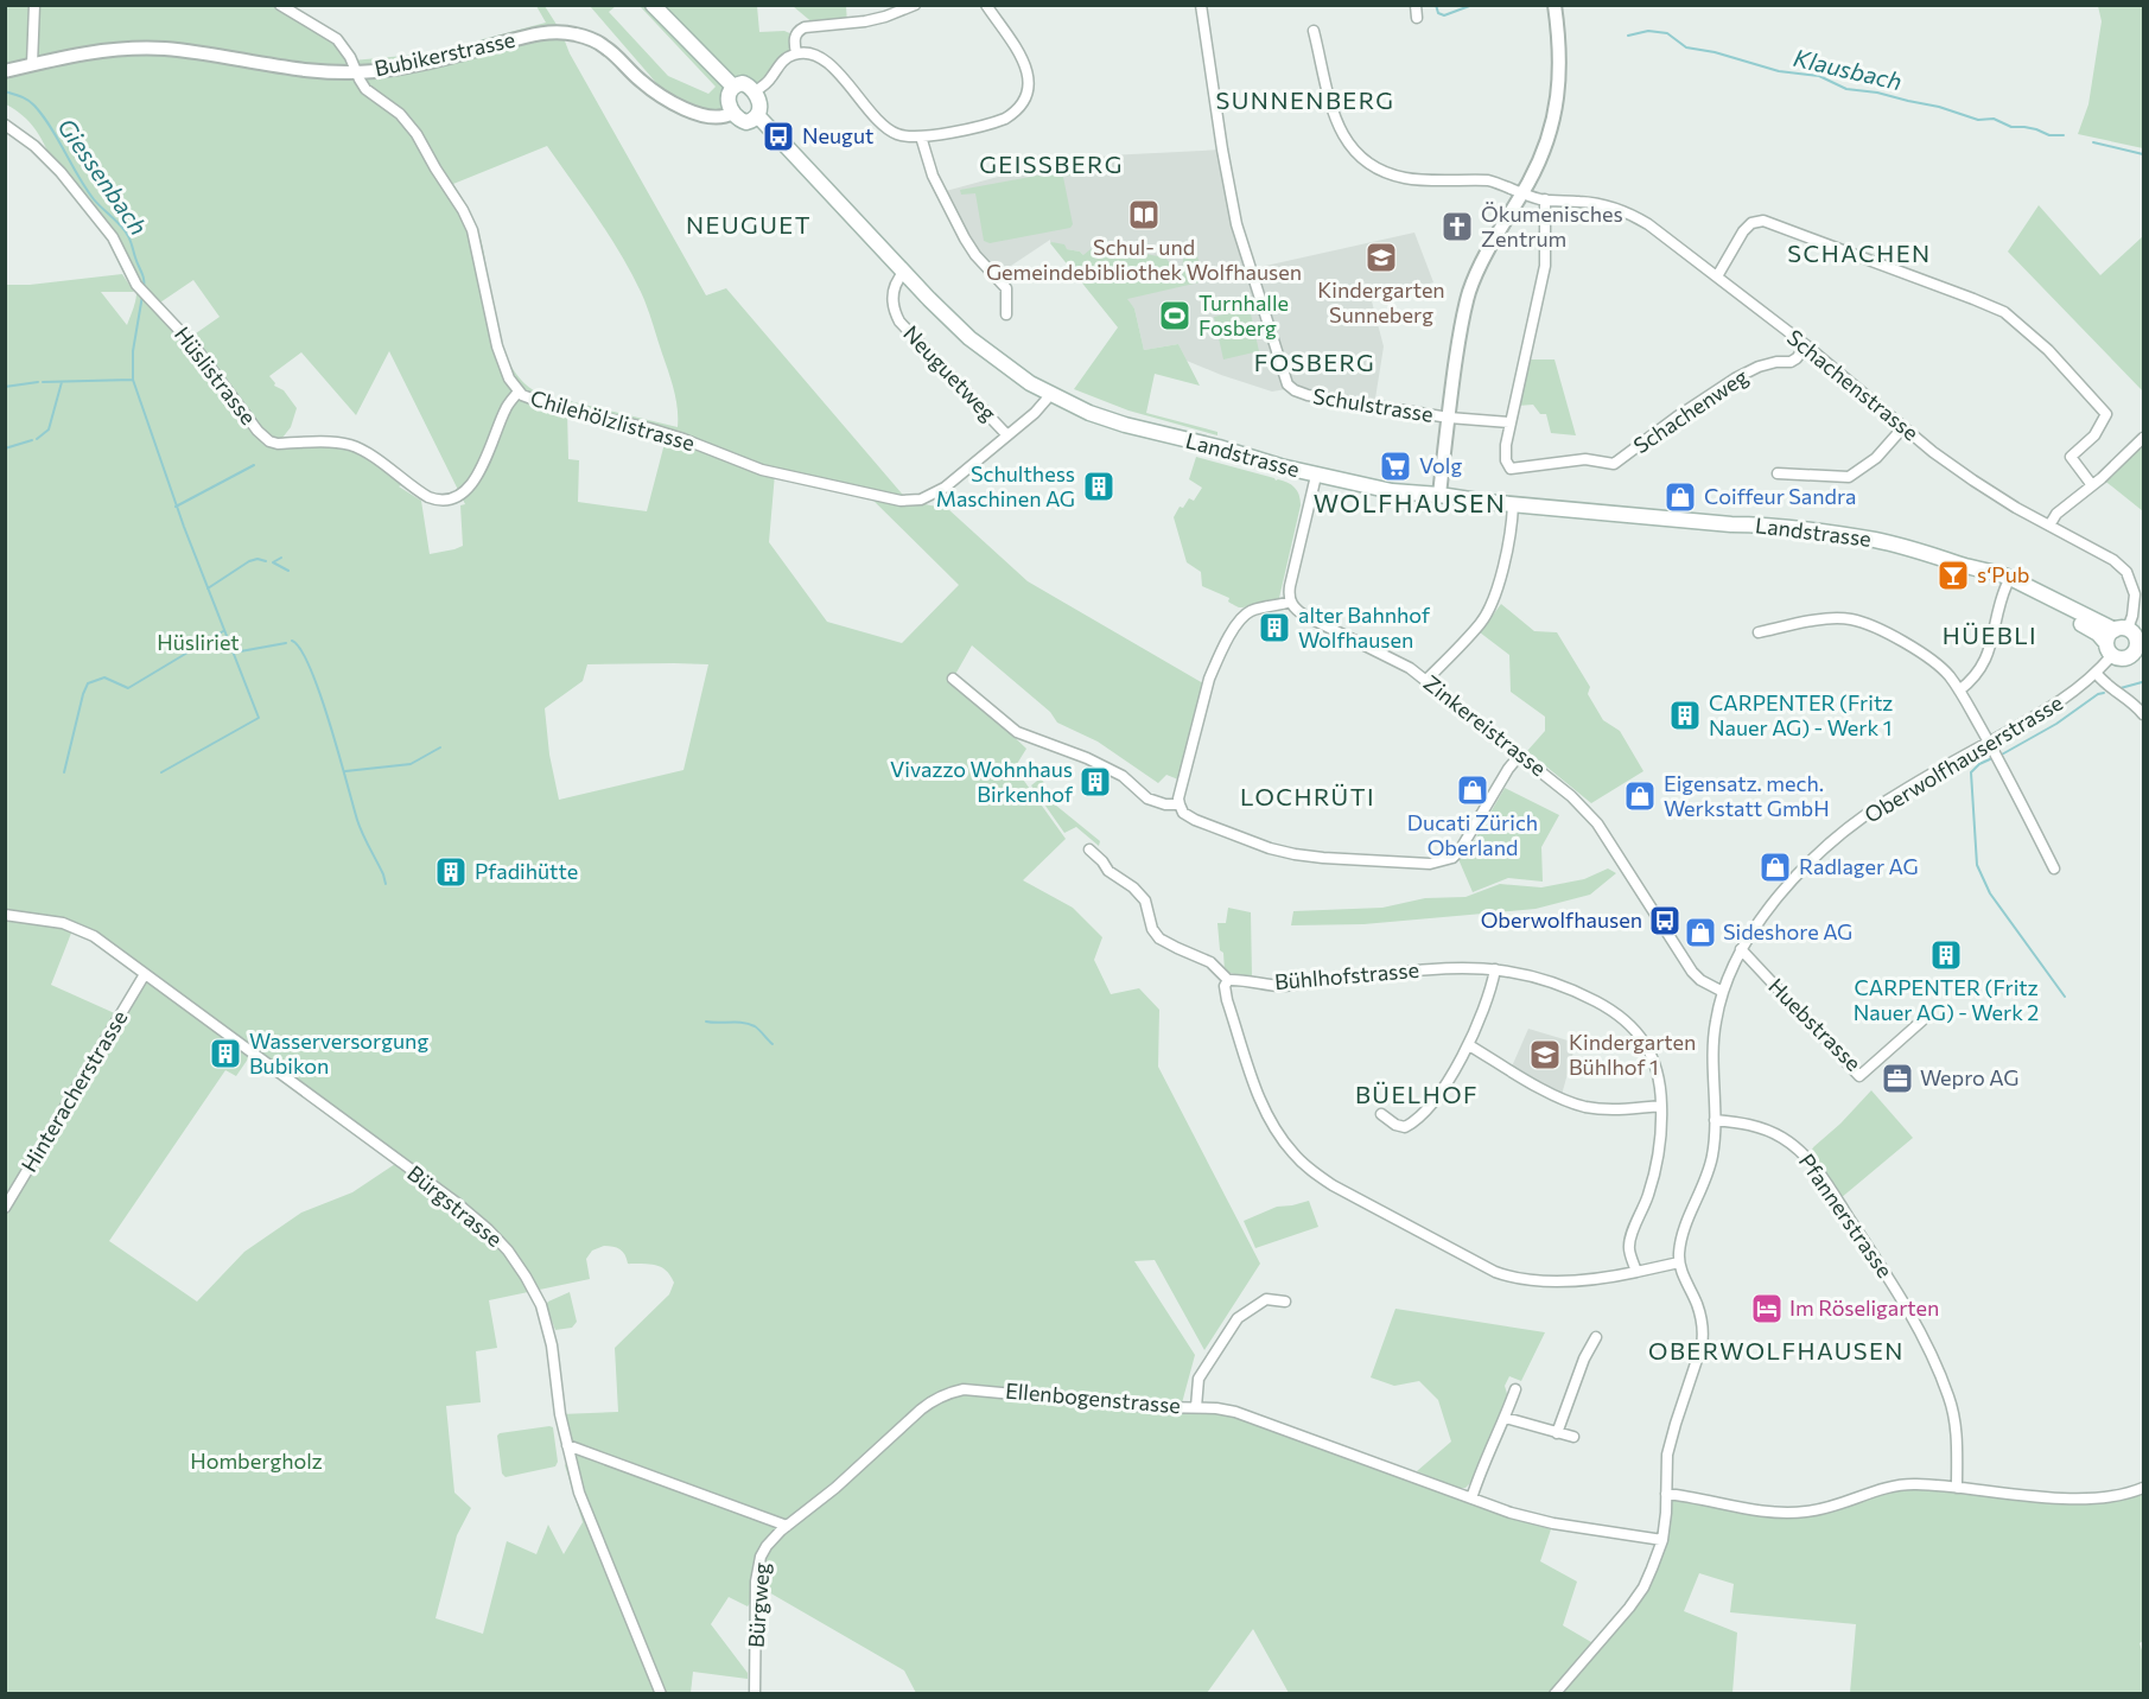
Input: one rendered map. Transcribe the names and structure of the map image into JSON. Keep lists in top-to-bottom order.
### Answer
{
  "streets": {
    "main road": ["Landstrasse"],
    "street": [
      "Bubikerstrasse",
      "Neuguetweg",
      "Hüslistrasse",
      "Schachenstrasse",
      "Schulstrasse",
      "Schachenweg",
      "Chilehölzlistrasse",
      "Zinkereistrasse",
      "Oberwolfhauserstrasse",
      "Bühlhofstrasse",
      "Huebstrasse",
      "Hinteracherstrasse",
      "Bürgstrasse",
      "Pfannerstrasse",
      "Ellenbogenstrasse",
      "Bürgweg"
    ]
  },
  "crossings": [
    ["Bubikerstrasse", "Chilehölzlistrasse"],
    ["Bubikerstrasse", "Landstrasse"],
    ["Neuguetweg", "Chilehölzlistrasse"],
    ["Neuguetweg", "Landstrasse"],
    ["Hüslistrasse", "Chilehölzlistrasse"],
    ["Schachenstrasse", "Schachenweg"],
    ["Schachenstrasse", "Landstrasse"],
    ["Schachenstrasse", "Oberwolfhauserstrasse"],
    ["Schulstrasse", "Schachenweg"],
    ["Chilehölzlistrasse", "Landstrasse"],
    ["Landstrasse", "Oberwolfhauserstrasse"],
    ["Zinkereistrasse", "Oberwolfhauserstrasse"],
    ["Oberwolfhauserstrasse", "Huebstrasse"],
    ["Oberwolfhauserstrasse", "Pfannerstrasse"],
    ["Hinteracherstrasse", "Bürgstrasse"],
    ["Ellenbogenstrasse", "Bürgweg"]
  ],
  "districts": [
    "SUNNENBERG",
    "GEISSBERG",
    "NEUGUET",
    "SCHACHEN",
    "FOSBERG",
    "WOLFHAUSEN",
    "HÜEBLI",
    "LOCHRÜTI",
    "BÜELHOF",
    "OBERWOLFHAUSEN"
  ],
  "water": ["Klausbach", "Giessenbach"],
  "parks": ["Hüsliriet", "Hombergholz"],
  "places": {
    "bus stop": ["Neugut", "Oberwolfhausen"],
    "library": ["Schul- und Gemeindebibliothek Wolfhausen"],
    "church": ["Ökumenisches Zentrum"],
    "school or university": ["Kindergarten Sunneberg", "Kindergarten Bühlhof 1"],
    "sports": ["Turnhalle Fosberg"],
    "supermarket": ["Volg"],
    "building": [
      "Schulthess Maschinen AG",
      "alter Bahnhof Wolfhausen",
      "CARPENTER (Fritz Nauer AG) - Werk 1",
      "Vivazzo Wohnhaus Birkenhof",
      "Pfadihütte",
      "CARPENTER (Fritz Nauer AG) - Werk 2",
      "Wasserversorgung Bubikon"
    ],
    "shop": [
      "Coiffeur Sandra",
      "Ducati Zürich Oberland",
      "Eigensatz. mech. Werkstatt GmbH",
      "Radlager AG",
      "Sideshore AG"
    ],
    "bar": ["s‘Pub"],
    "office": ["Wepro AG"],
    "hotel": ["Im Röseligarten"]
  }
}
